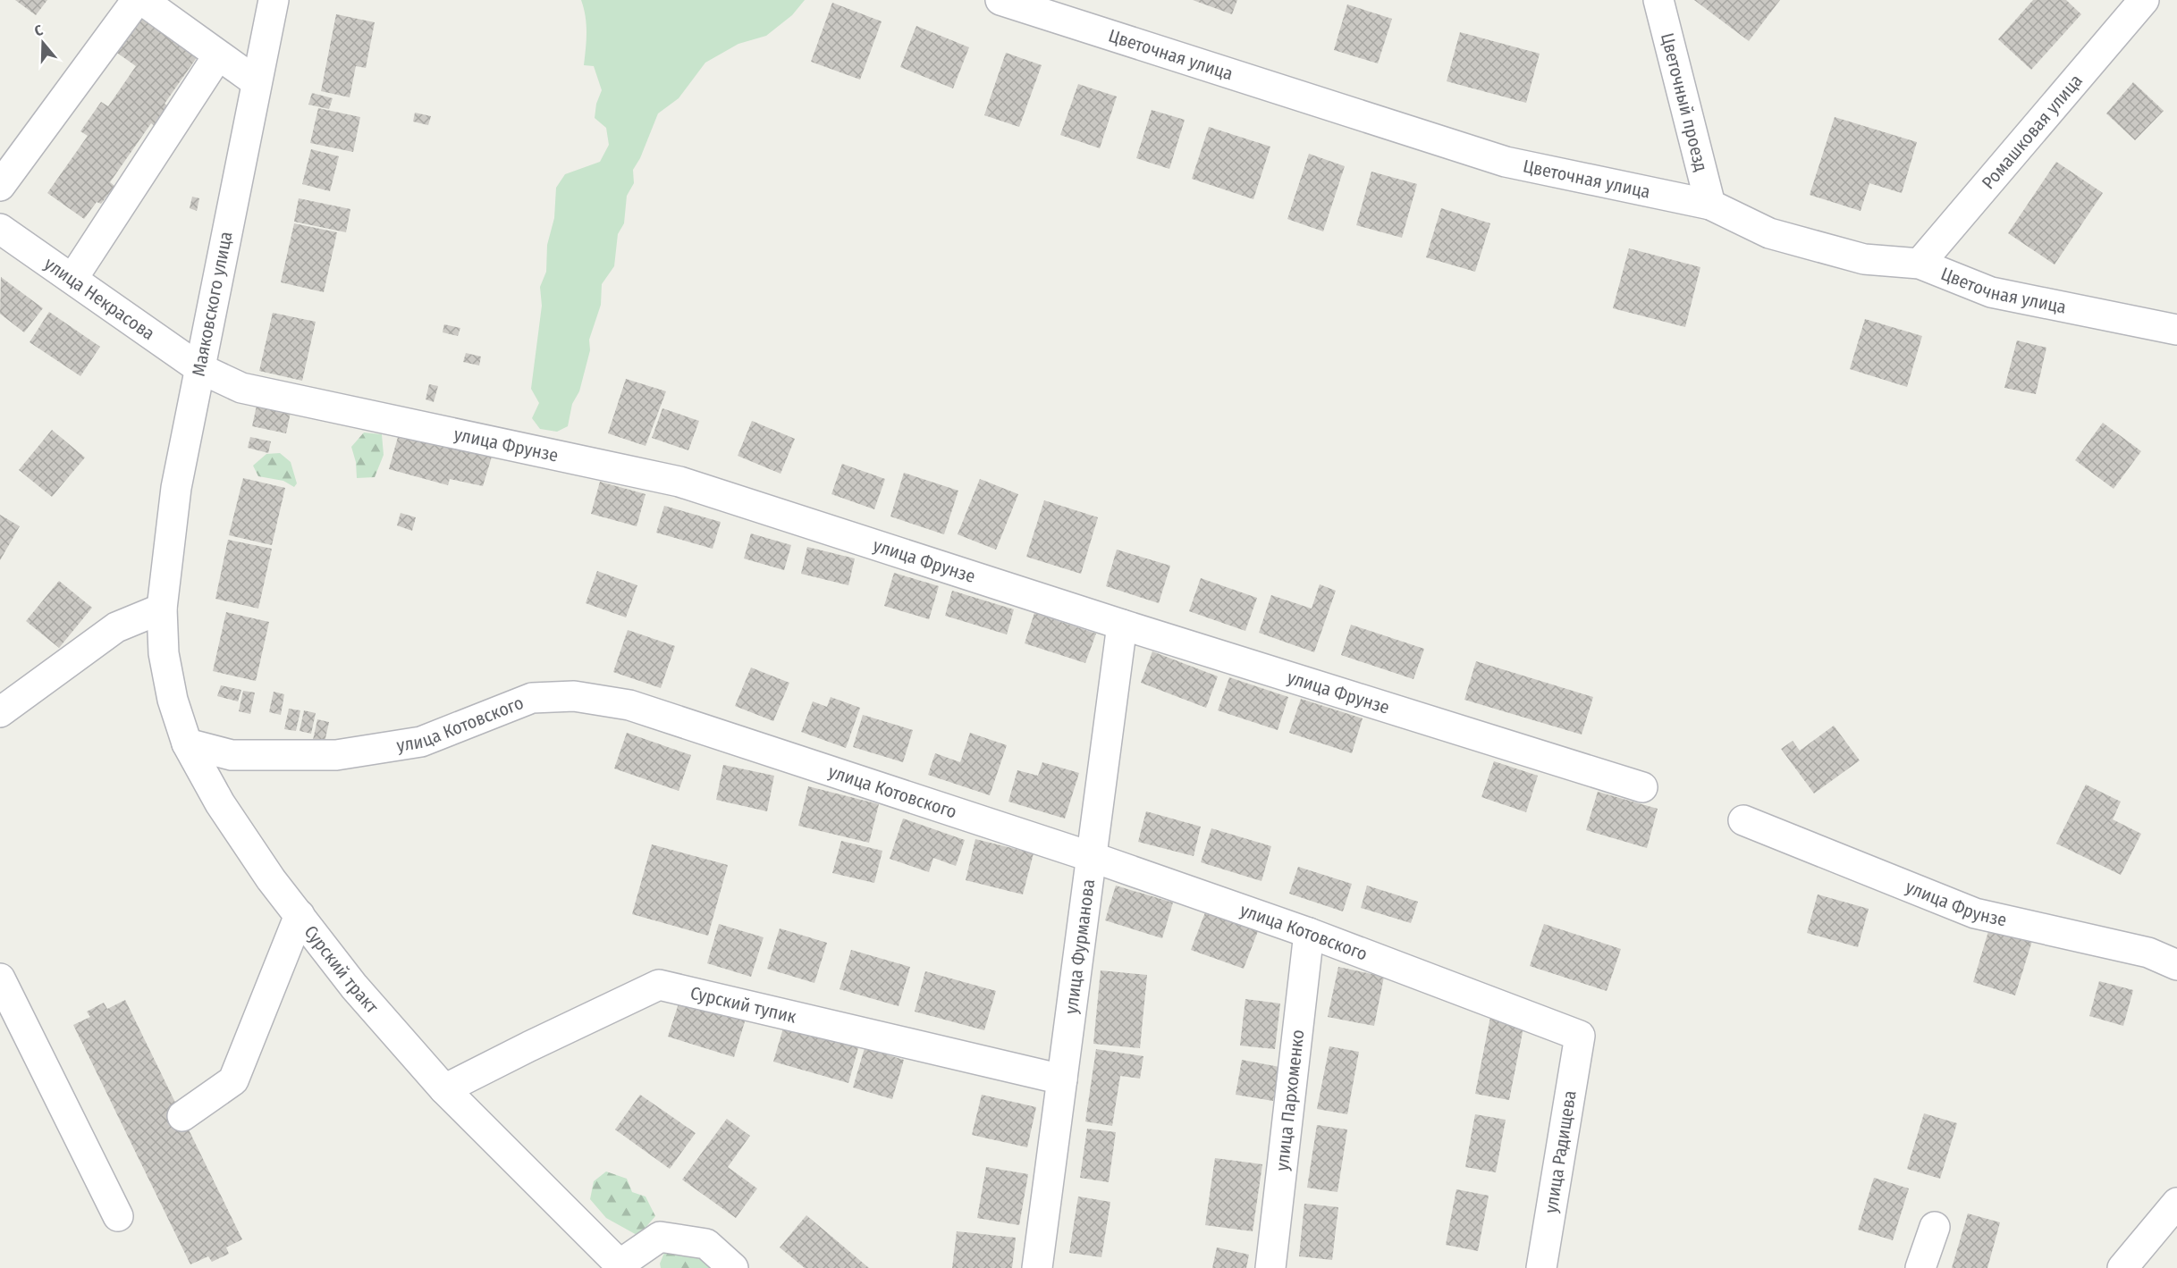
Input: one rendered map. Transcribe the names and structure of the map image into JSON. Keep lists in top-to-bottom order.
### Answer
{
  "streets": {
    "street": [
      "Цветочная улица",
      "Цветочный проезд",
      "Ромашковая улица",
      "улица Некрасова",
      "Маяковского улица",
      "улица Фрунзе",
      "улица Котовского",
      "улица Фурманова",
      "Сурский тракт",
      "Сурский тупик",
      "улица Пархоменко",
      "улица Радищева"
    ]
  },
  "crossings": [
    ["Цветочная улица", "Цветочный проезд"],
    ["Цветочная улица", "Ромашковая улица"],
    ["улица Некрасова", "Маяковского улица"],
    ["улица Некрасова", "улица Фрунзе"],
    ["Маяковского улица", "улица Фрунзе"],
    ["Маяковского улица", "Сурский тракт"],
    ["улица Фрунзе", "улица Фурманова"],
    ["улица Котовского", "улица Фурманова"],
    ["улица Котовского", "Сурский тракт"],
    ["улица Котовского", "улица Пархоменко"],
    ["улица Котовского", "улица Радищева"],
    ["улица Фурманова", "Сурский тупик"],
    ["Сурский тракт", "Сурский тупик"]
  ],
  "north": "top"
}
